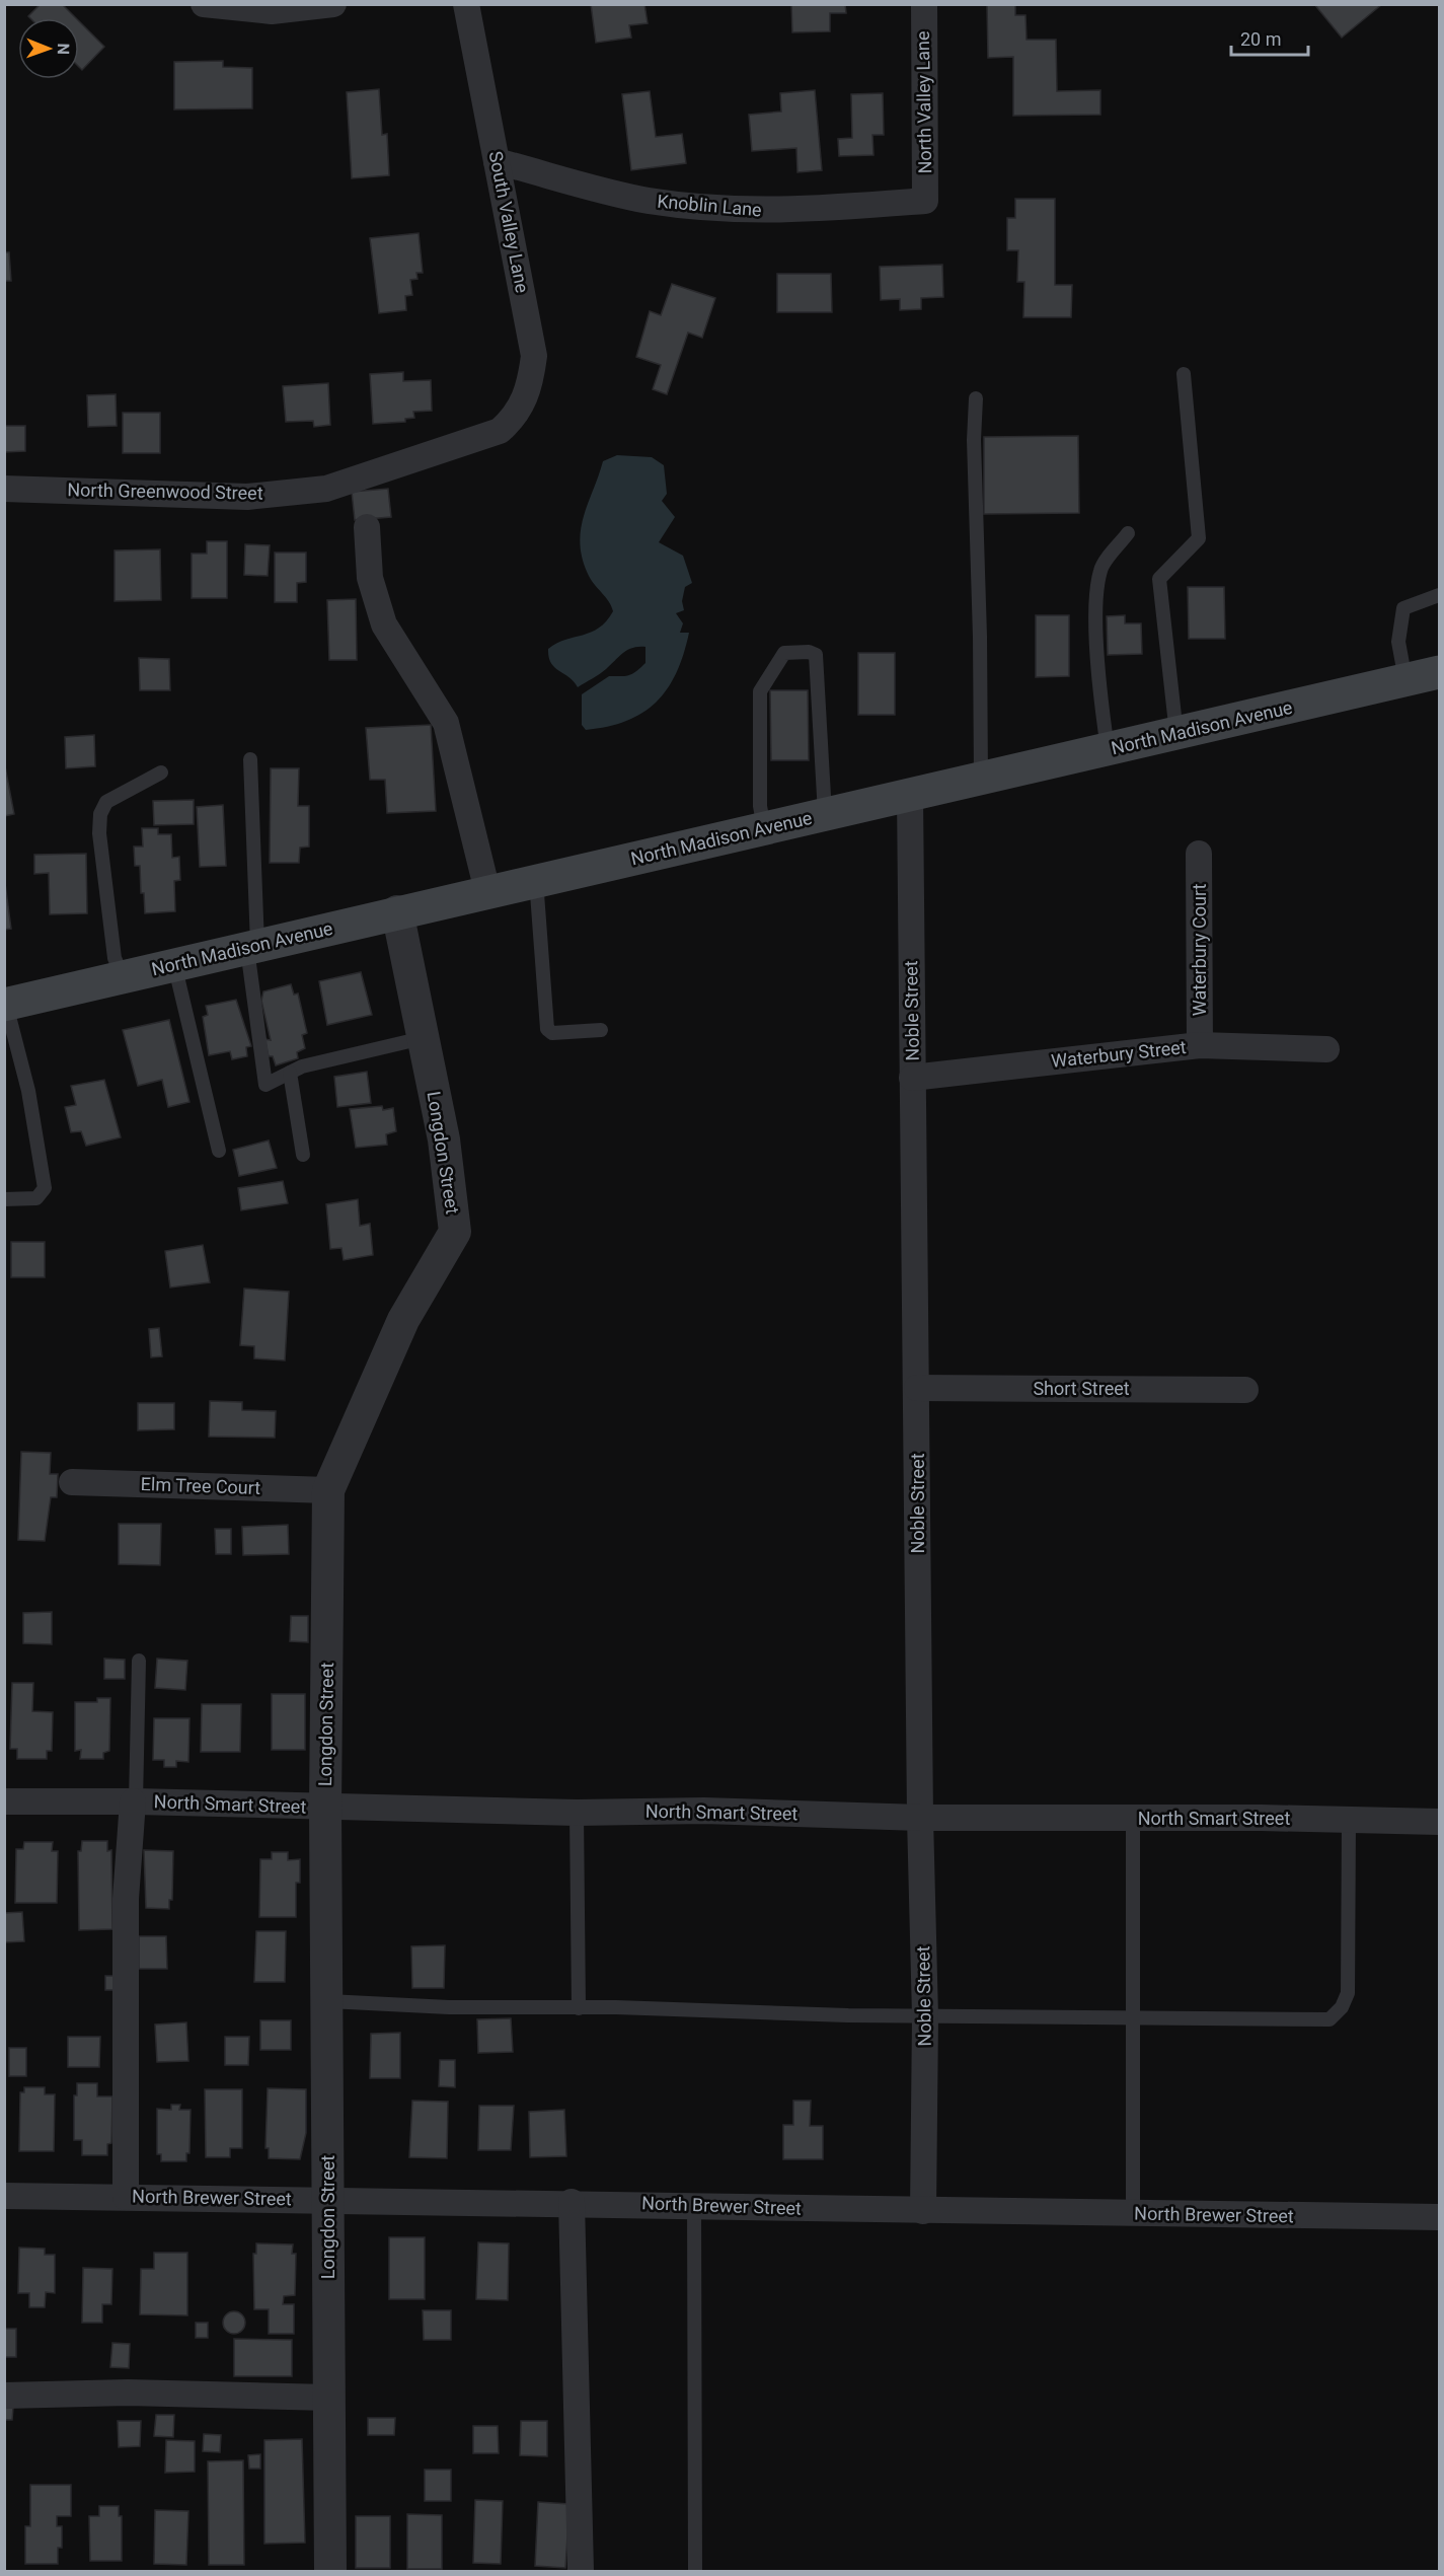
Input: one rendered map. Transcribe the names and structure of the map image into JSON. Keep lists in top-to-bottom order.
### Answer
{
  "streets": {
    "main road": ["North Madison Avenue"],
    "street": [
      "North Valley Lane",
      "Knoblin Lane",
      "South Valley Lane",
      "North Greenwood Street",
      "Waterbury Court",
      "Noble Street",
      "Waterbury Street",
      "Longdon Street",
      "Short Street",
      "Elm Tree Court",
      "North Smart Street",
      "North Brewer Street"
    ]
  },
  "crossings": [
    ["North Valley Lane", "Knoblin Lane"],
    ["Knoblin Lane", "South Valley Lane"],
    ["South Valley Lane", "North Greenwood Street"],
    ["North Madison Avenue", "Noble Street"],
    ["North Madison Avenue", "Longdon Street"],
    ["Waterbury Court", "Waterbury Street"],
    ["Noble Street", "Waterbury Street"],
    ["Noble Street", "Short Street"],
    ["Noble Street", "North Smart Street"],
    ["Noble Street", "North Brewer Street"],
    ["Longdon Street", "Elm Tree Court"],
    ["Longdon Street", "North Smart Street"],
    ["Longdon Street", "North Brewer Street"]
  ],
  "scale_bar": "20 m",
  "north": "right"
}
